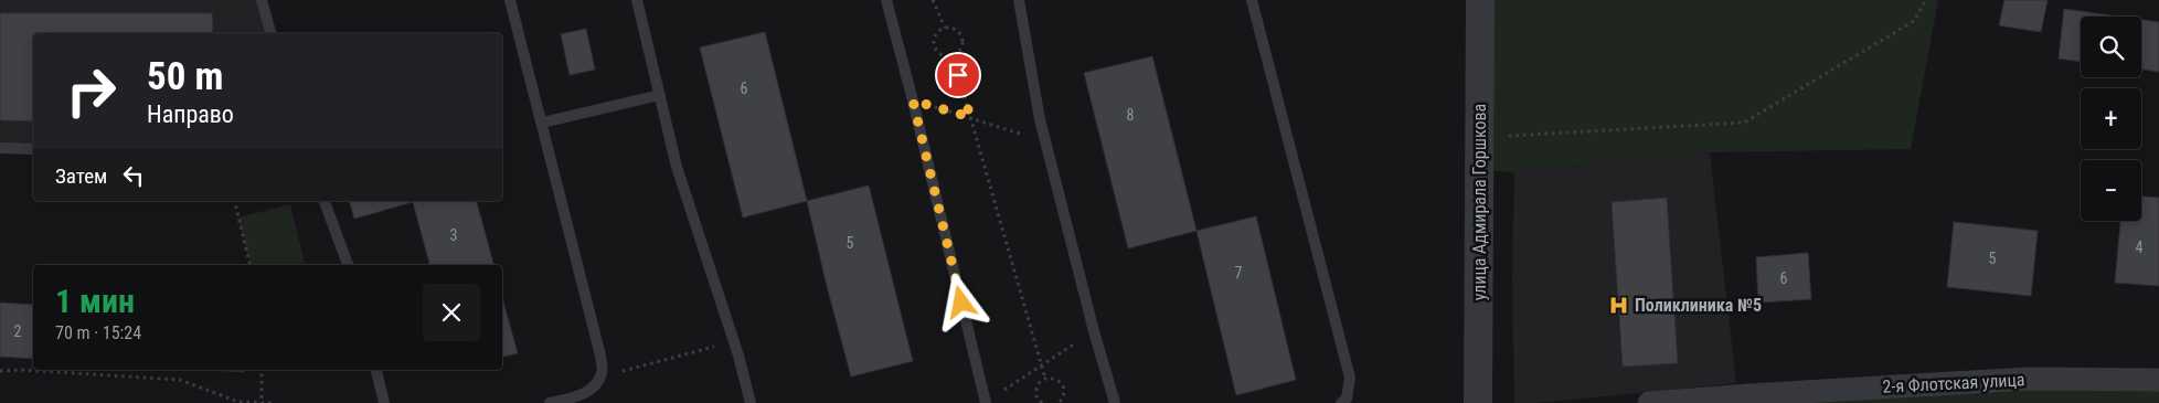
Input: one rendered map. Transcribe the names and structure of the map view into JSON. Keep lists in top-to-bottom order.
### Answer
{
  "streets": {
    "street": ["улица Адмирала Горшкова", "2-я Флотская улица"]
  },
  "places": {
    "hospital": ["Поликлиника №5"]
  },
  "house_numbers": [
    "6",
    "8",
    "3",
    "5",
    "4",
    "5",
    "7",
    "6",
    "2"
  ],
  "page": {
    "map_buttons": ["+", "−"],
    "turn": ["50 m", "Направо"],
    "then": "Затем",
    "heading": ["1 мин", "70 m · 15:24"]
  }
}
